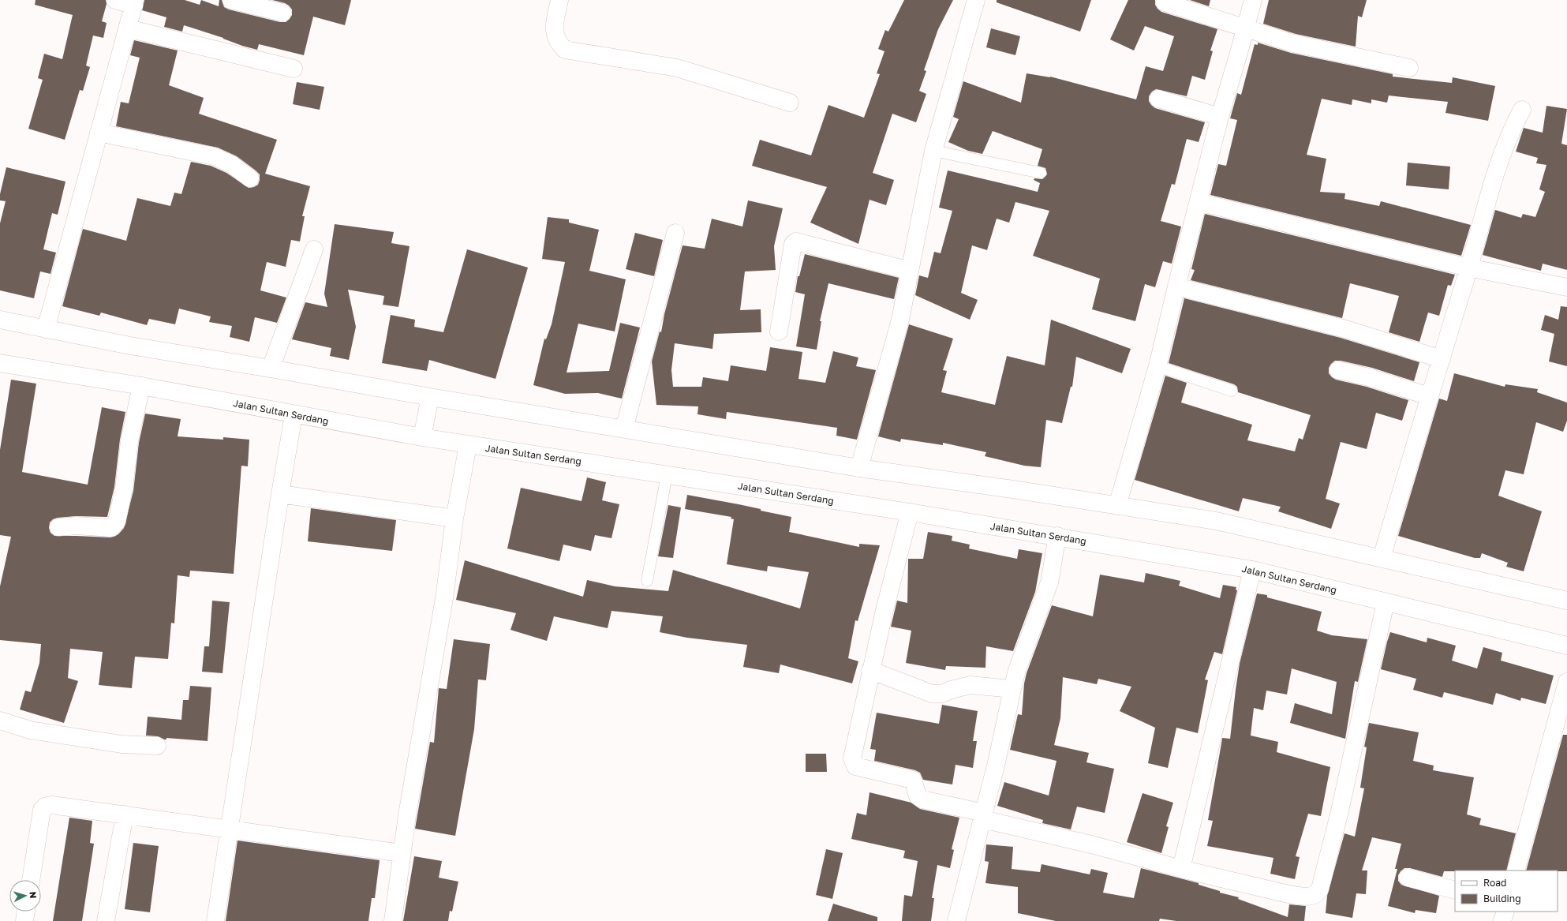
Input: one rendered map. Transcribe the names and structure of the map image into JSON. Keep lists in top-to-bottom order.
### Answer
{
  "streets": {
    "main road": ["Jalan Sultan Serdang"]
  },
  "legend": ["Road", "Building"],
  "north": "right"
}
